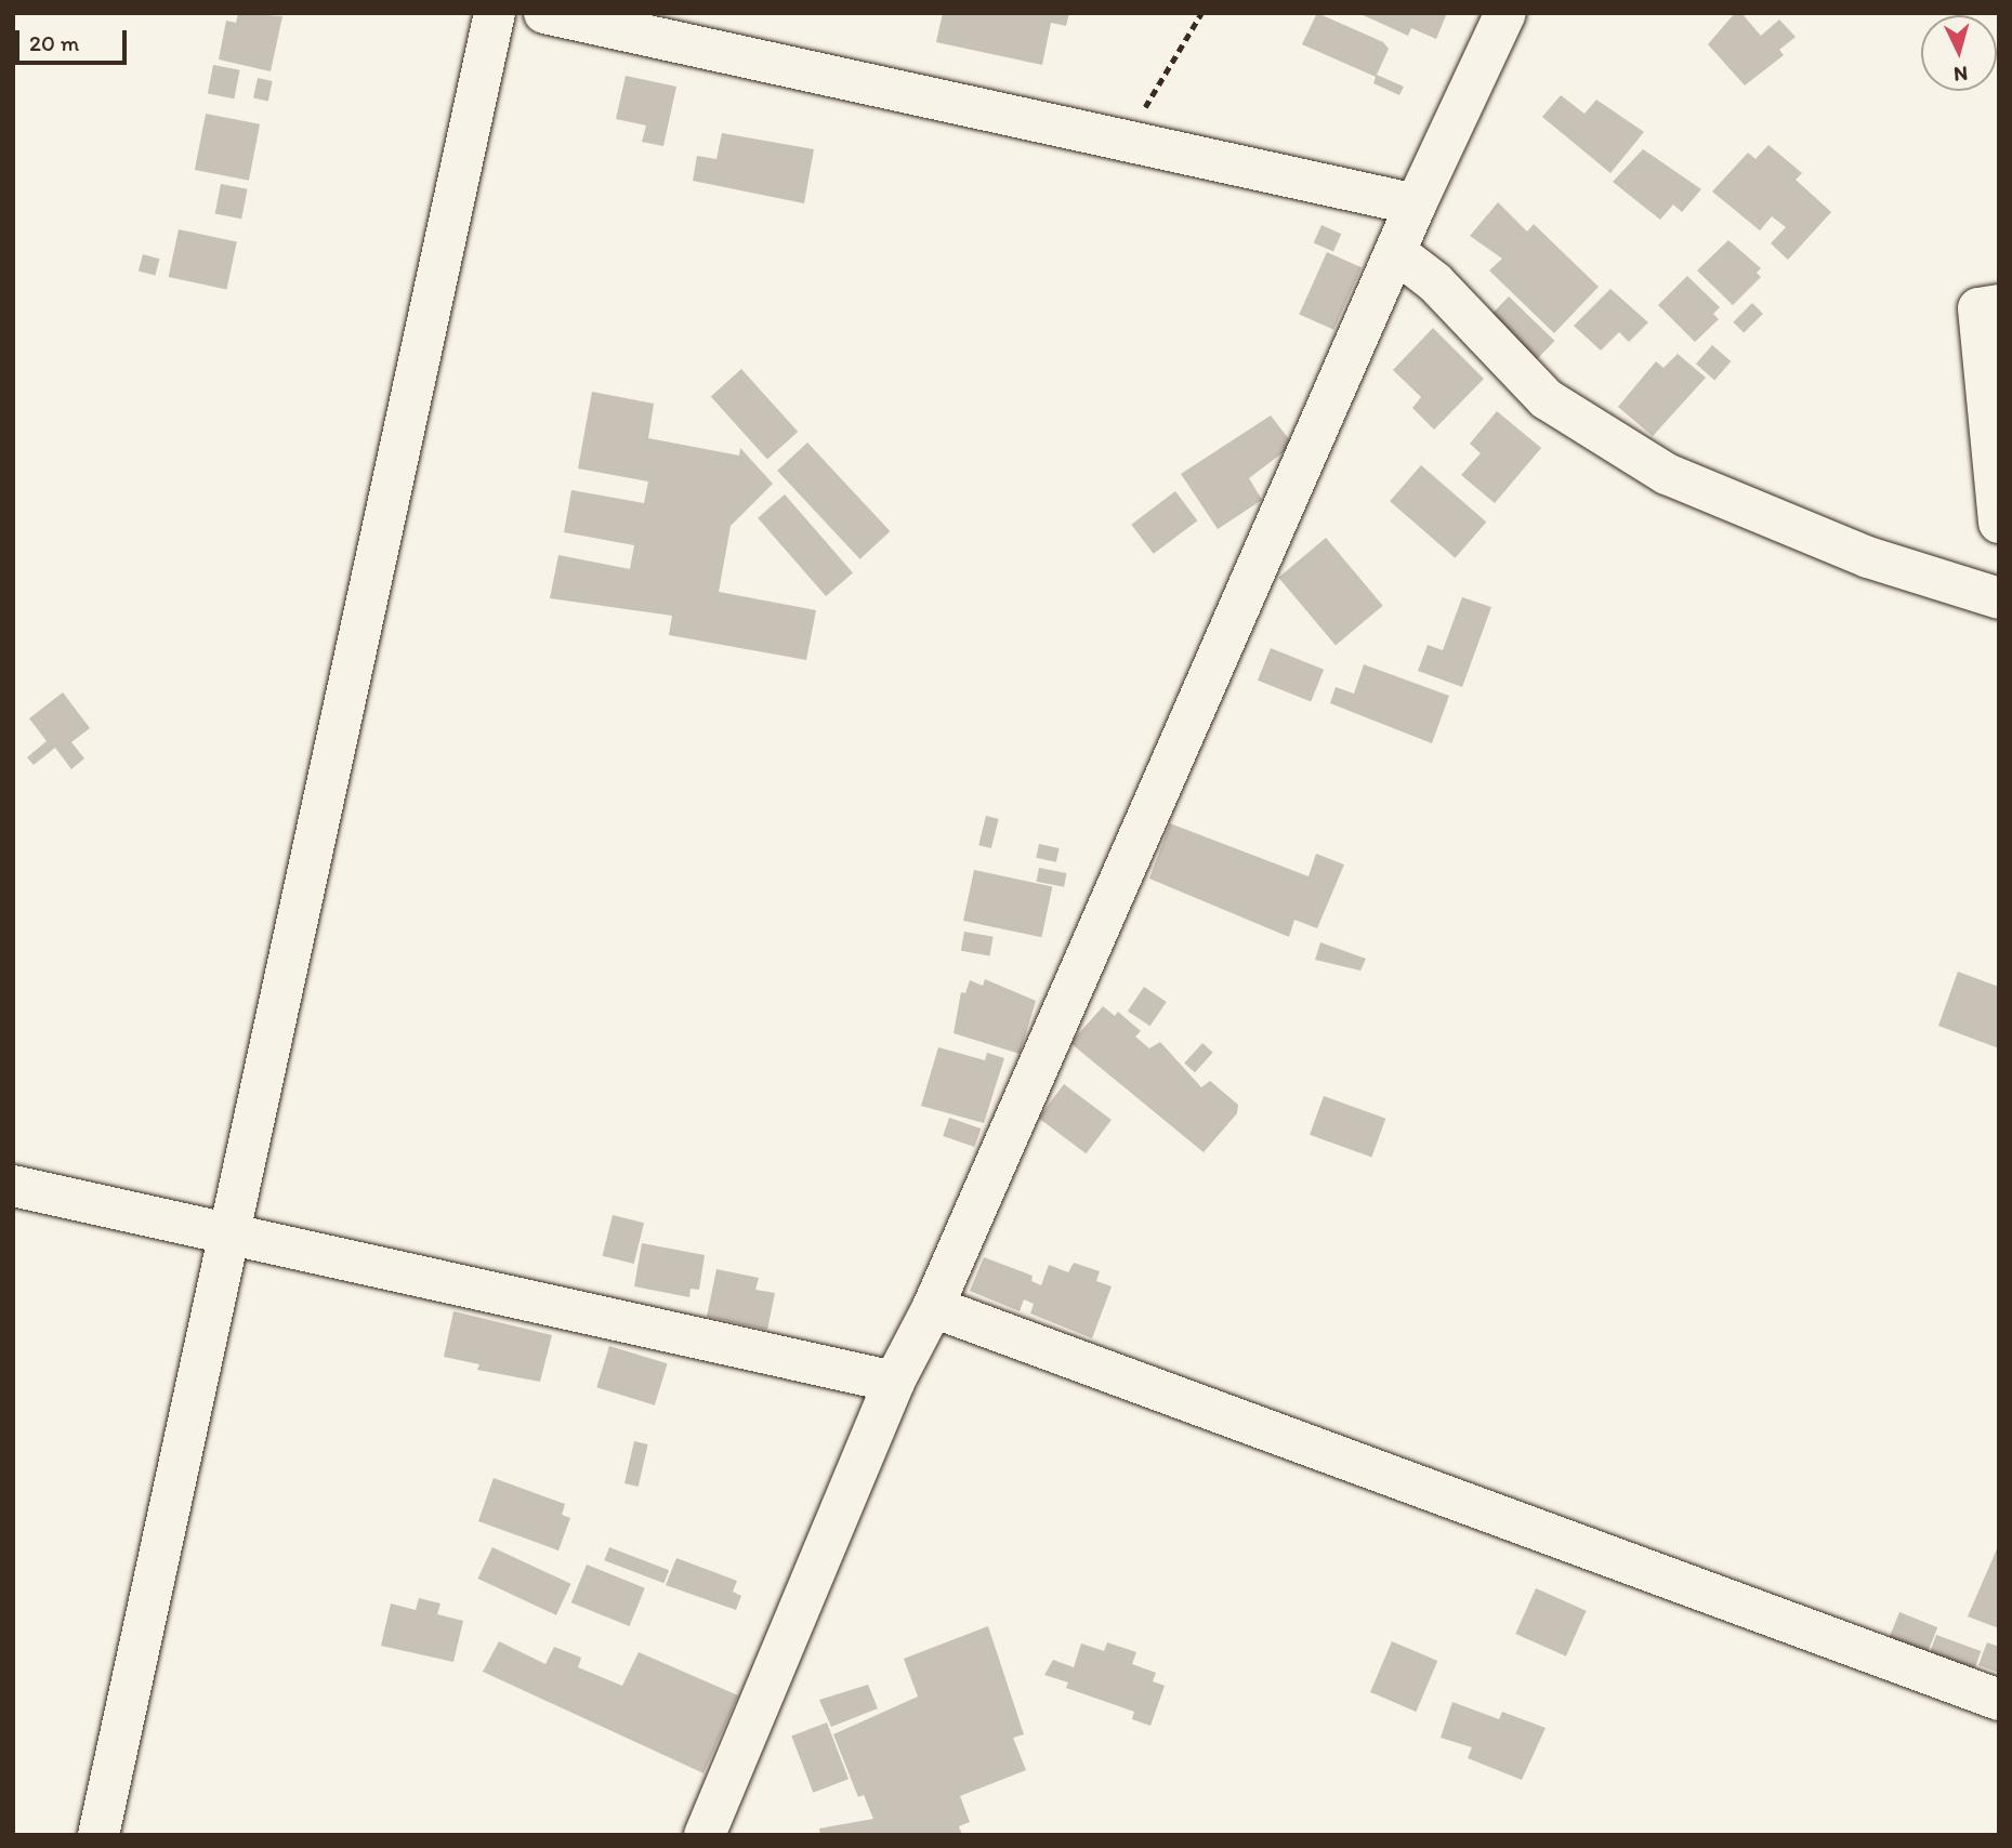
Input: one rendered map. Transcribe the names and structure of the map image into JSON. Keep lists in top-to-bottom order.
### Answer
{
  "scale_bar": "20 m",
  "north": "bottom"
}
